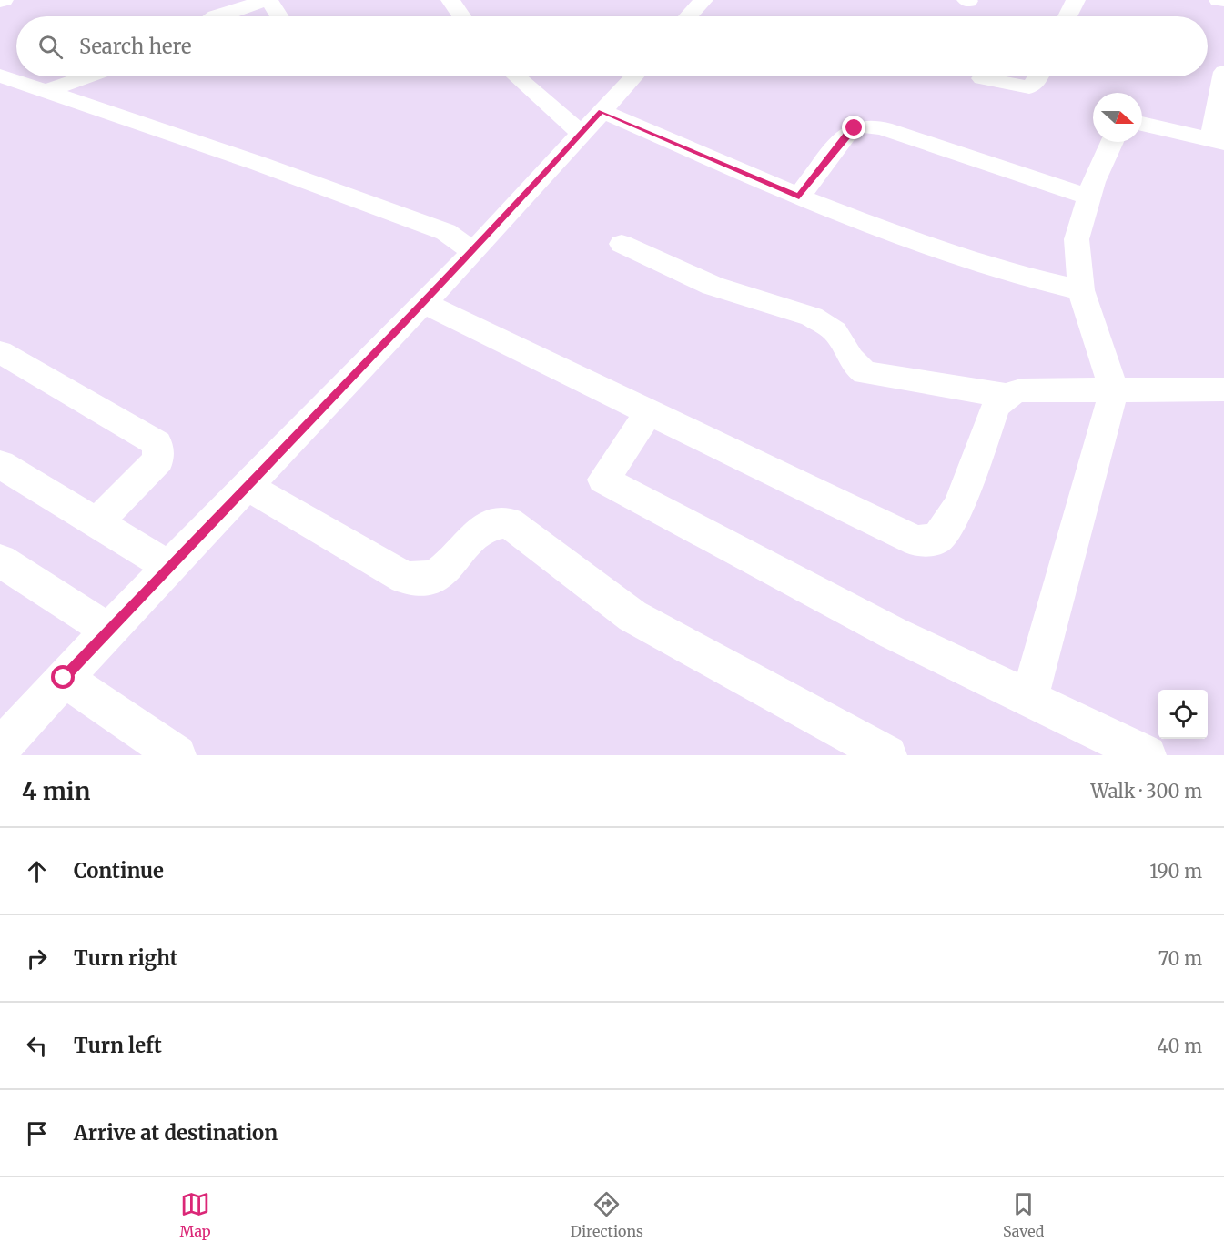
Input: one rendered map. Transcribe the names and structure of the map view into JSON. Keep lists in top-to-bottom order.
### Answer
{
  "north": "right",
  "page": {
    "search": "Search here",
    "heading": ["4 min", "Walk · 300 m"],
    "list": [
      ["Continue", "190 m"],
      ["Turn right", "70 m"],
      ["Turn left", "40 m"],
      "Arrive at destination"
    ],
    "nav": ["Map", "Directions", "Saved"]
  }
}
